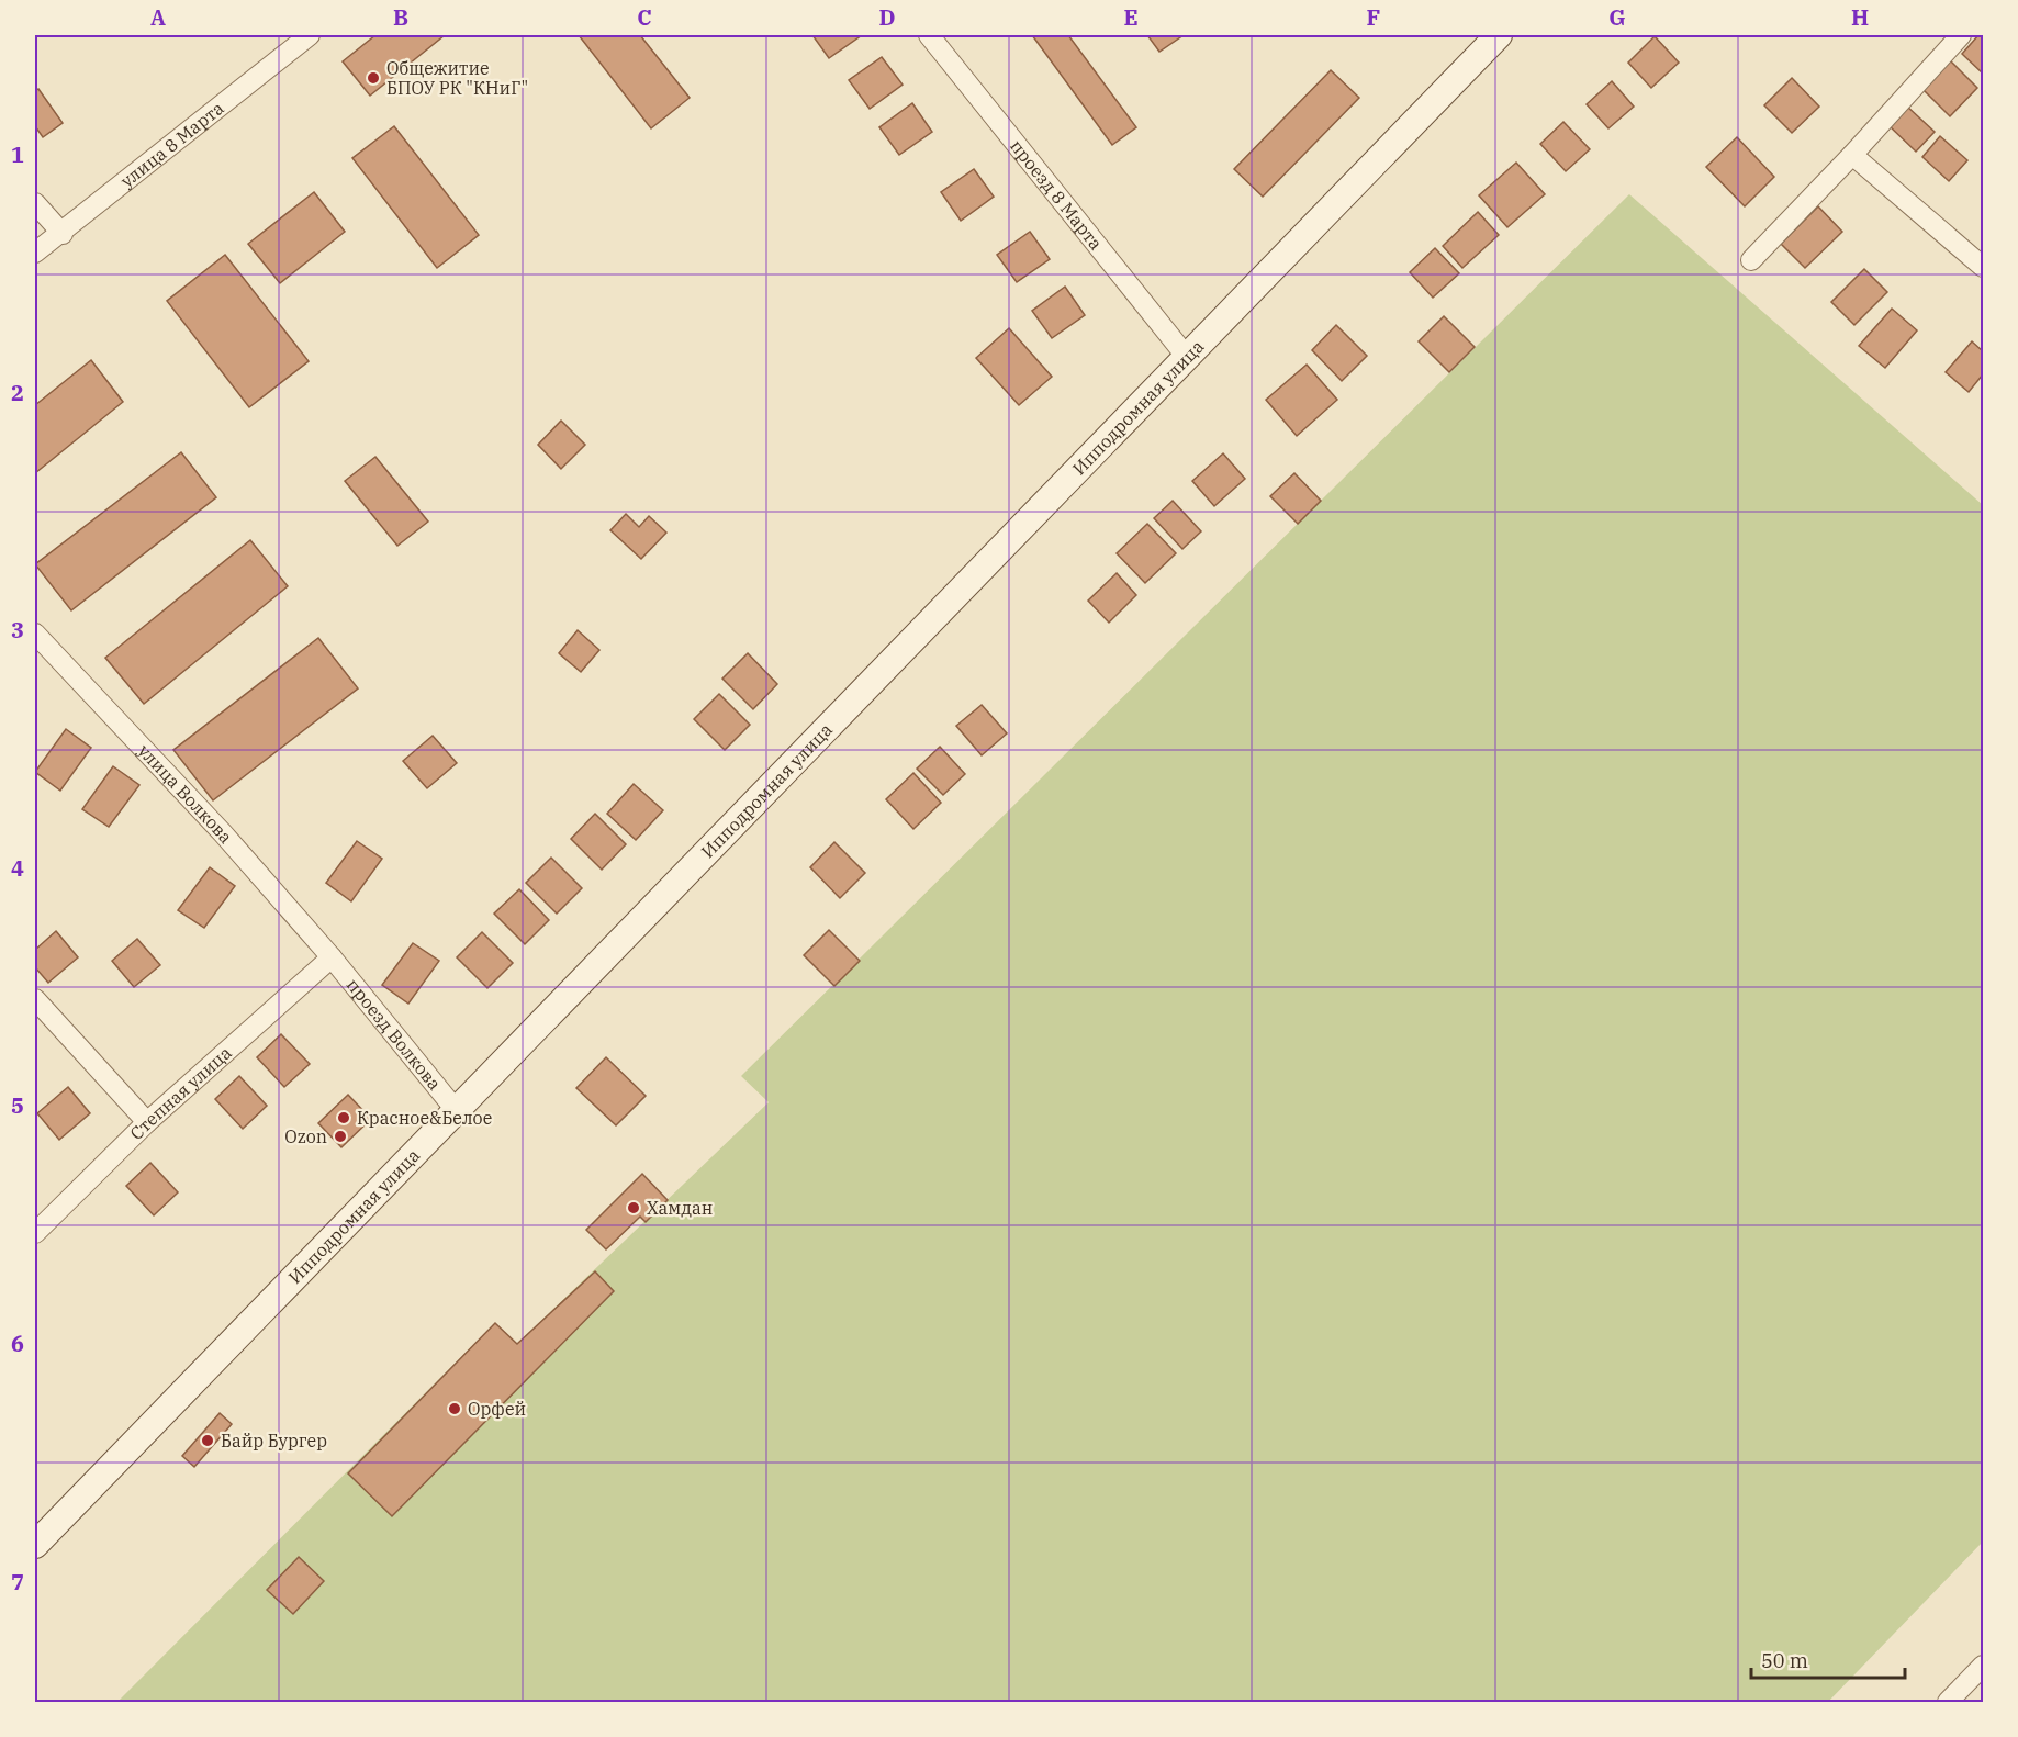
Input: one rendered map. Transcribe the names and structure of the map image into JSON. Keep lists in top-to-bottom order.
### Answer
{
  "streets": {
    "main road": ["Ипподромная улица"],
    "street": [
      "улица 8 Марта",
      "проезд 8 Марта",
      "улица Волкова",
      "проезд Волкова",
      "Степная улица"
    ]
  },
  "crossings": [
    ["проезд 8 Марта", "Ипподромная улица"],
    ["Ипподромная улица", "проезд Волкова"],
    ["улица Волкова", "проезд Волкова"],
    ["улица Волкова", "Степная улица"],
    ["проезд Волкова", "Степная улица"]
  ],
  "places": [
    "Общежитие БПОУ РК \"КНиГ\"",
    "Красное&Белое",
    "Ozon",
    "Хамдан",
    "Орфей",
    "Байр Бургер"
  ],
  "scale_bar": "50 m",
  "grid": {
    "columns": [
      "A",
      "B",
      "C",
      "D",
      "E",
      "F",
      "G",
      "H"
    ],
    "rows": [
      "1",
      "2",
      "3",
      "4",
      "5",
      "6",
      "7"
    ]
  }
}
